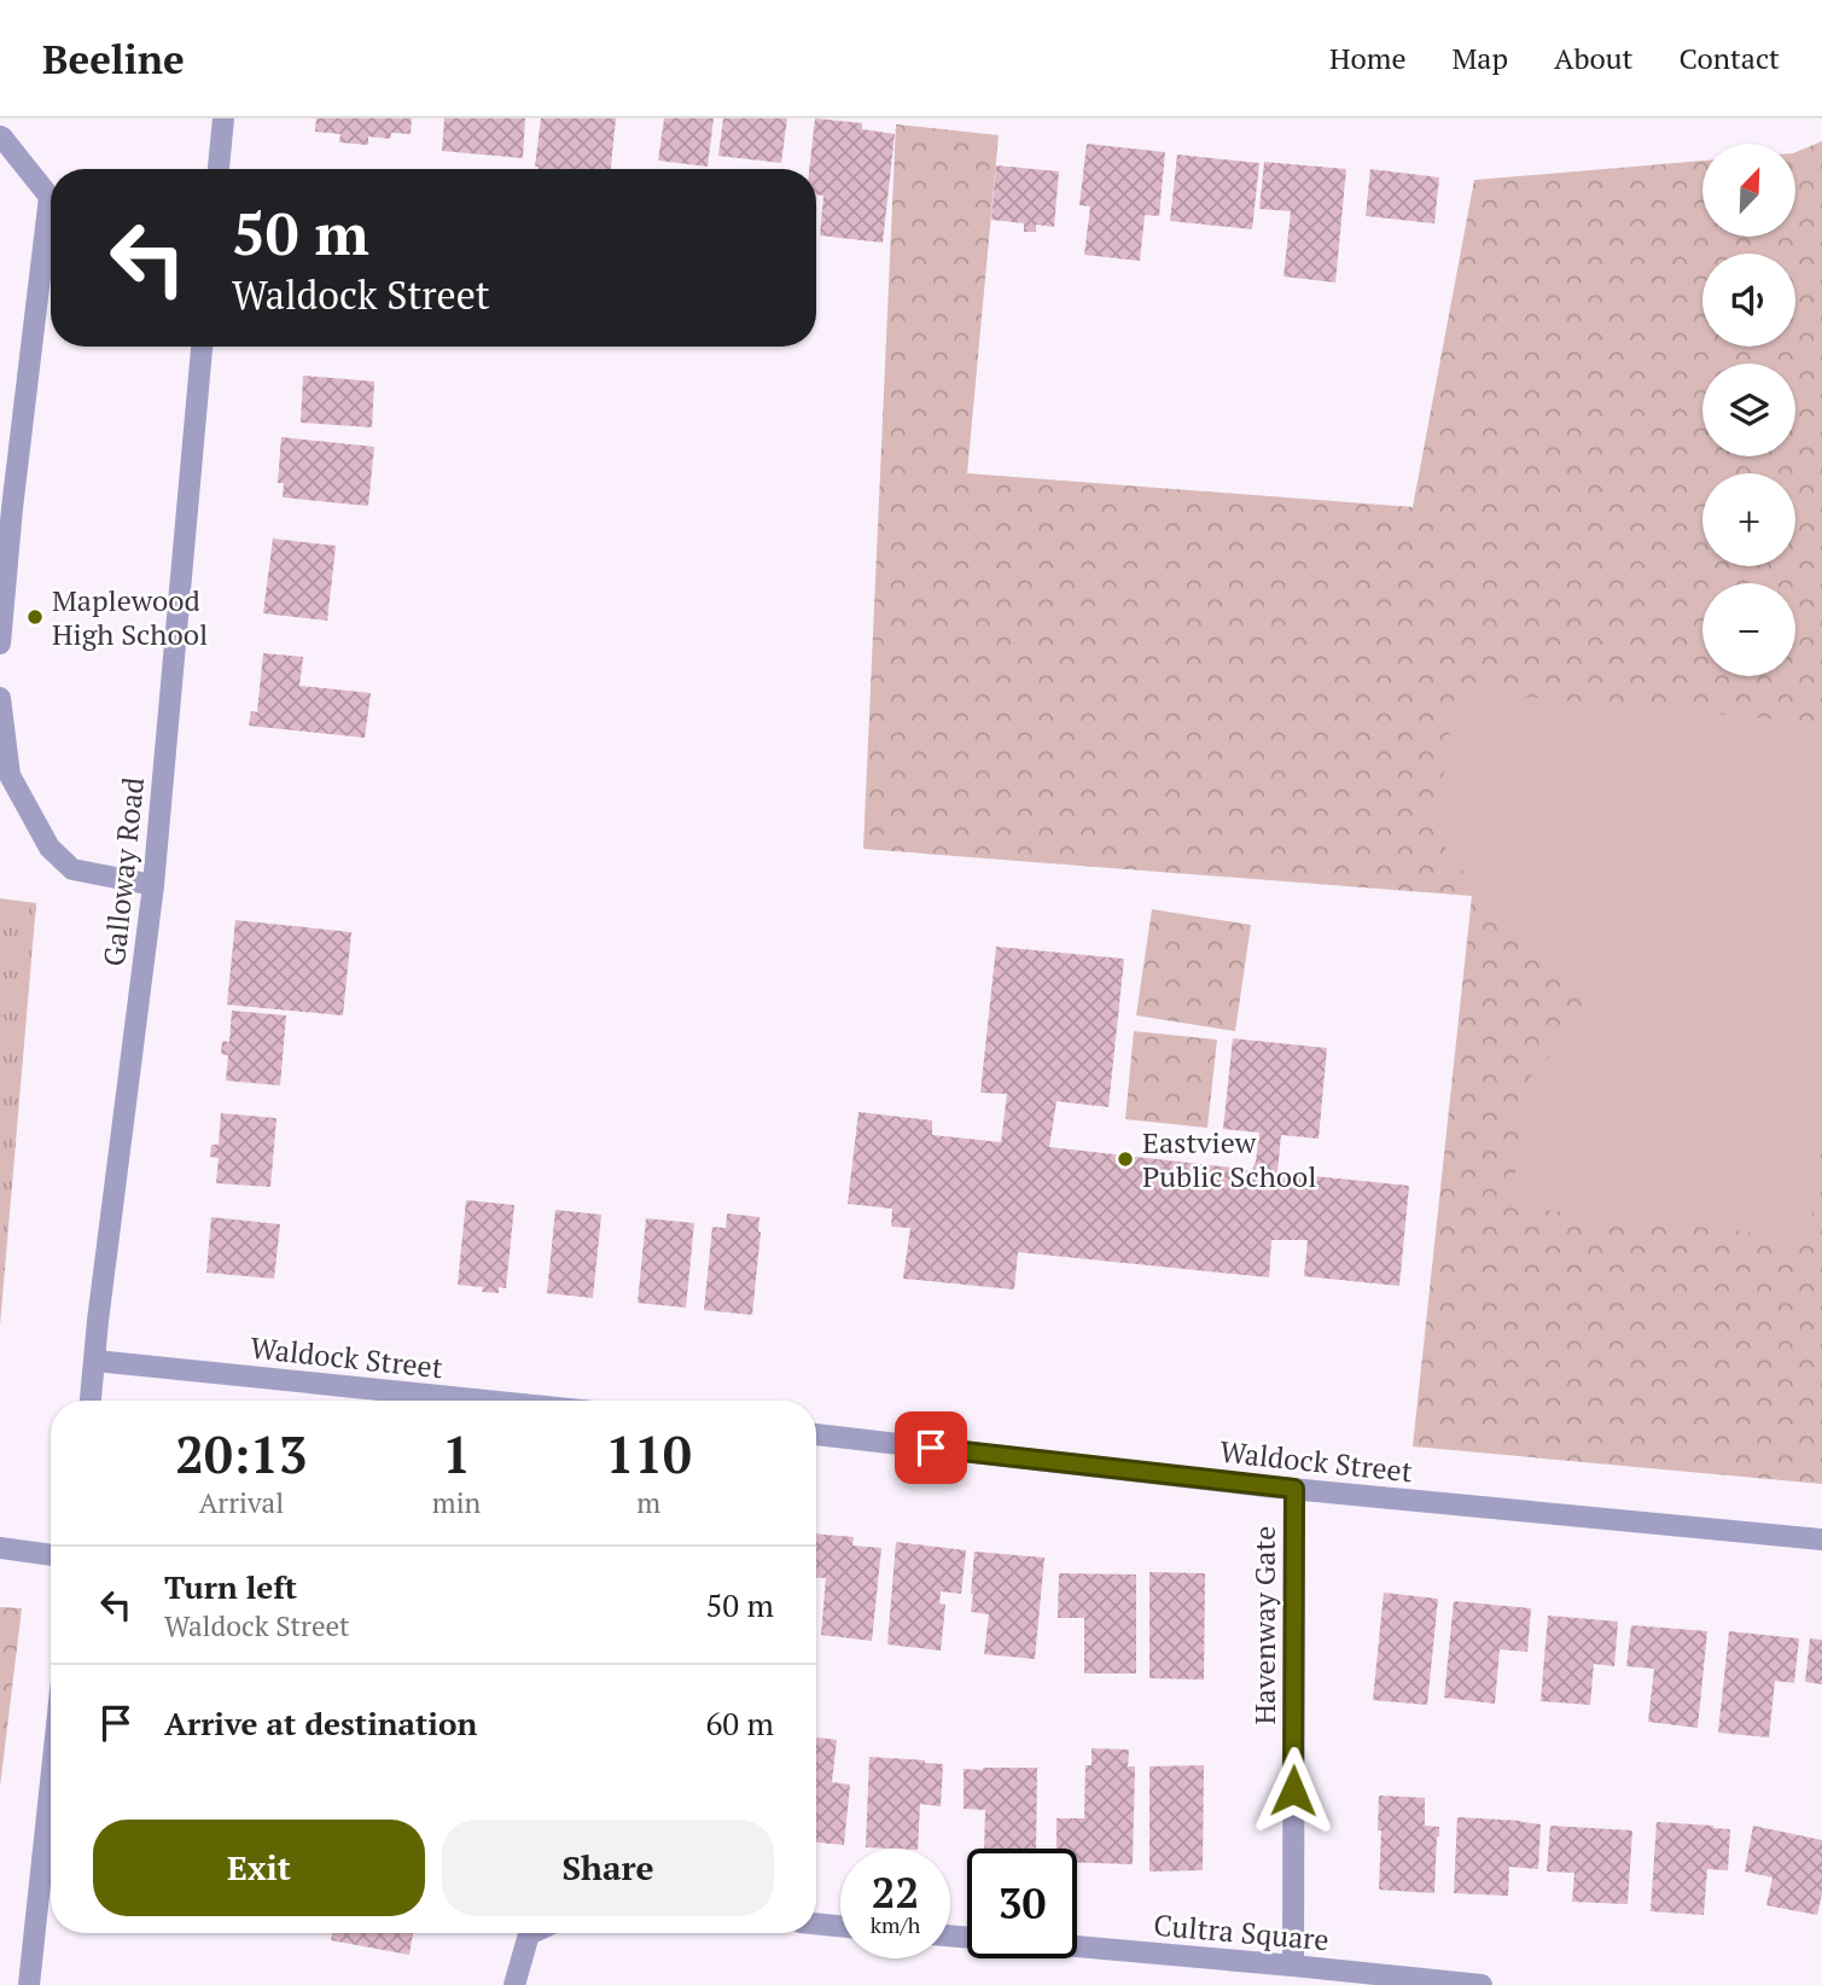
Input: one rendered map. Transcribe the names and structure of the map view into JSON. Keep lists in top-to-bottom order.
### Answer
{
  "streets": {
    "street": [
      "Galloway Road",
      "Waldock Street",
      "Havenway Gate",
      "Cultra Square"
    ]
  },
  "crossings": [
    ["Galloway Road", "Waldock Street"],
    ["Waldock Street", "Havenway Gate"],
    ["Havenway Gate", "Cultra Square"]
  ],
  "places": ["Maplewood High School", "Eastview Public School"],
  "north": "top right",
  "page": {
    "header": "Beeline",
    "nav": [
      "Home",
      "Map",
      "About",
      "Contact"
    ],
    "map_buttons": ["+", "−"],
    "turn": ["50 m", "Waldock Street"],
    "eta": [
      "20:13",
      "Arrival",
      "1",
      "min",
      "110",
      "m"
    ],
    "list": [
      {
        "name": "Turn left",
        "note": "Waldock Street",
        "value": "50 m"
      },
      {
        "name": "Arrive at destination",
        "value": "60 m"
      }
    ],
    "buttons": ["Exit", "Share"],
    "speed": "22 km/h",
    "limit": "30"
  }
}
